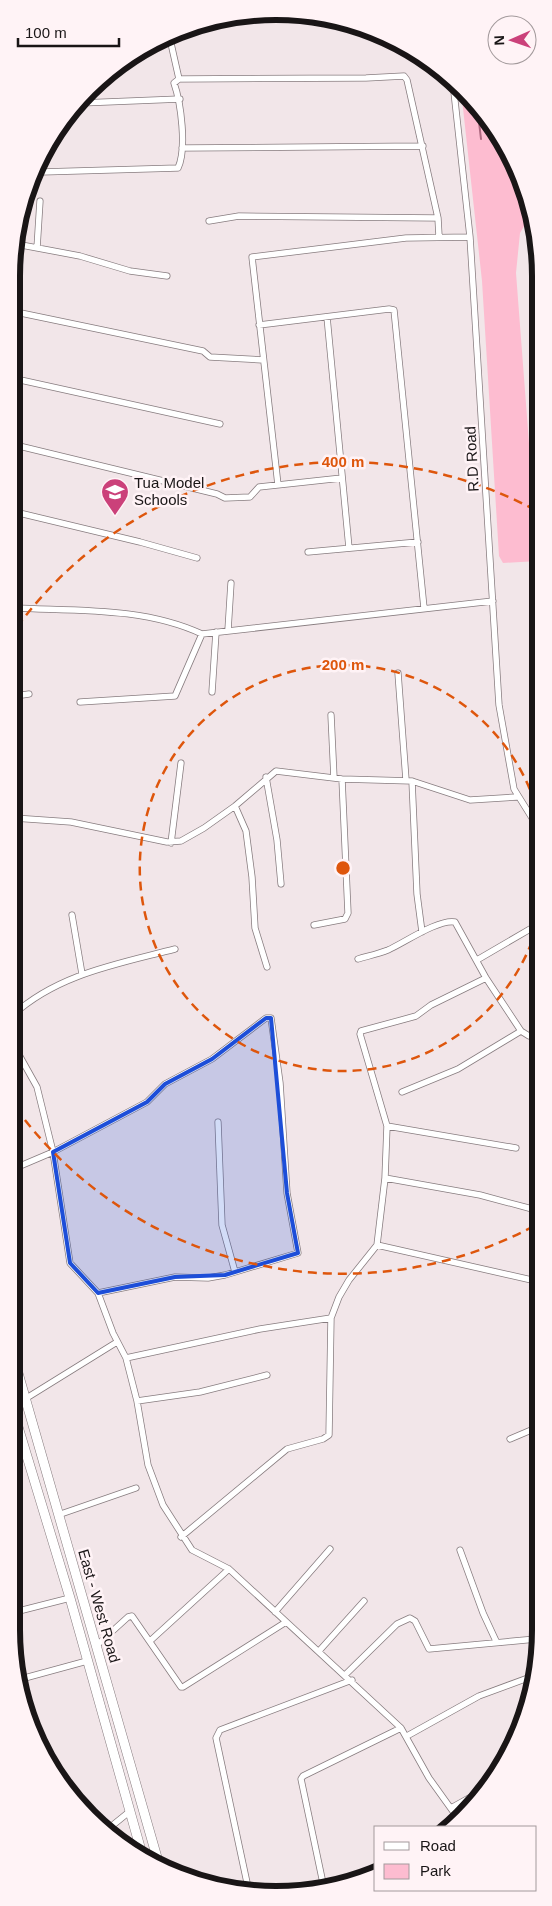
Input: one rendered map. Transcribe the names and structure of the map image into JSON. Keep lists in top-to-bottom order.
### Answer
{
  "streets": {
    "main road": ["East - West Road"],
    "street": ["R.D Road"]
  },
  "places": {
    "school or university": ["Tua Model Schools"]
  },
  "legend": ["Road", "Park"],
  "scale_bar": "100 m",
  "north": "left",
  "rings": ["400 m", "200 m"]
}
